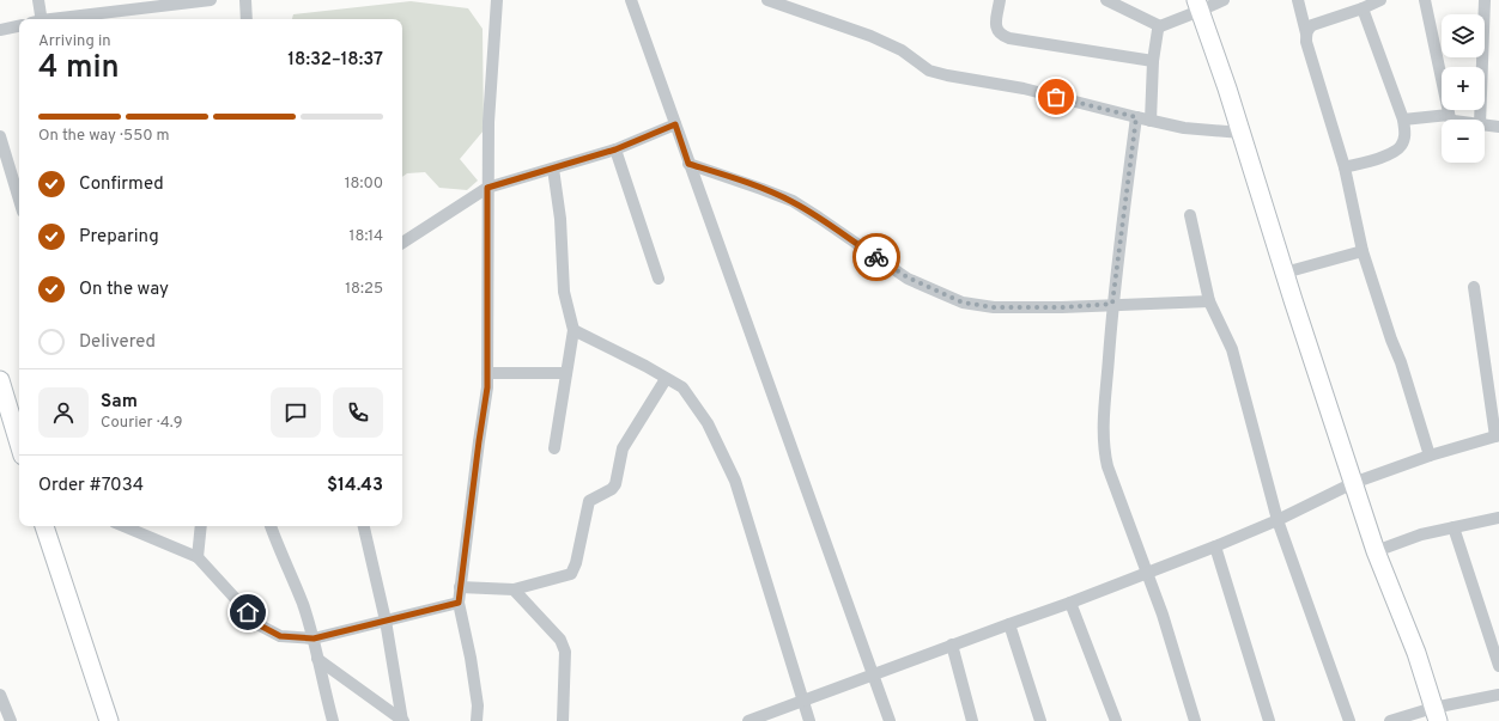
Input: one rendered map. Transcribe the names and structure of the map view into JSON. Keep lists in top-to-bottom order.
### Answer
{
  "page": {
    "map_buttons": ["+", "−"],
    "heading": ["4 min", "Arriving in", "18:32–18:37"],
    "panel": [
      "Sam",
      "Courier · 4.9",
      "Order #7034",
      "$14.43"
    ],
    "bar": "On the way · 550 m",
    "list": [
      ["Confirmed", "18:00"],
      ["Preparing", "18:14"],
      ["On the way", "18:25"],
      "Delivered"
    ]
  }
}
